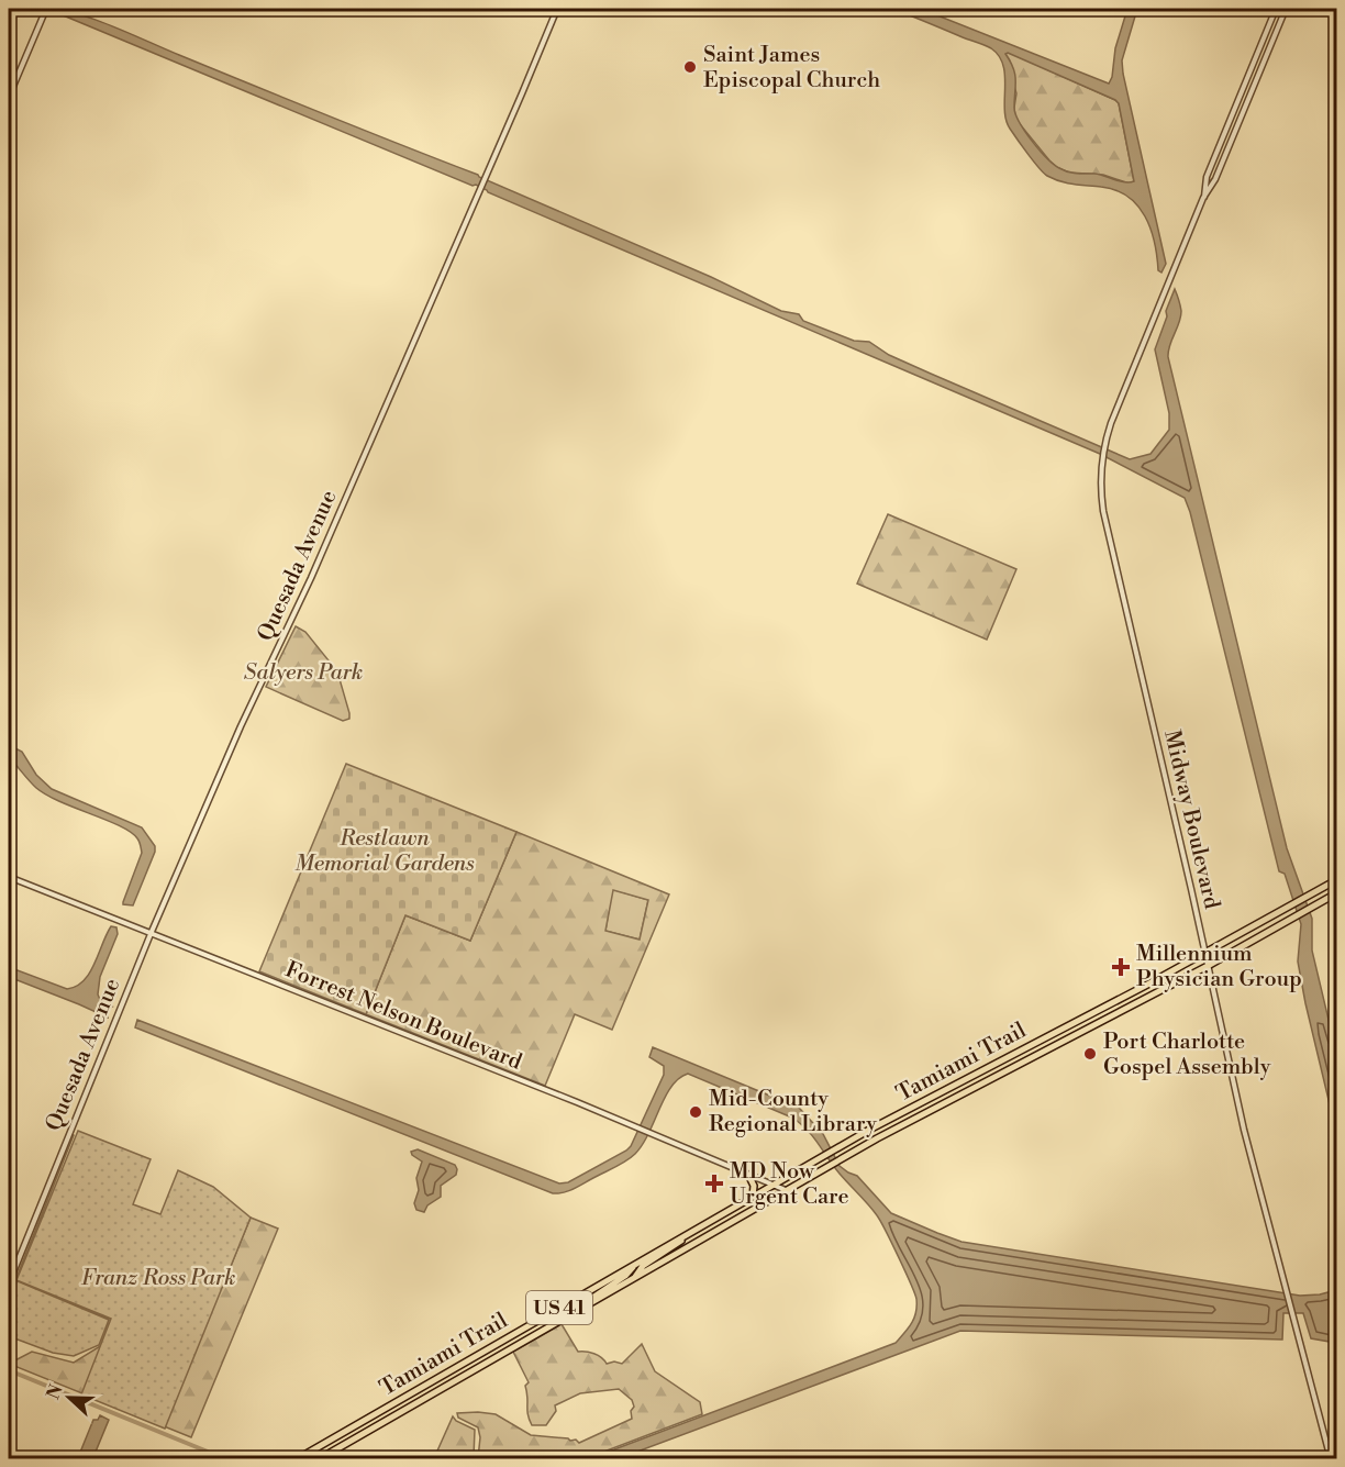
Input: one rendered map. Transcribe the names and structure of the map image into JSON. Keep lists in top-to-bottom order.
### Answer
{
  "streets": {
    "main road": ["Tamiami Trail", "US 41"],
    "street": ["Quesada Avenue", "Midway Boulevard", "Forrest Nelson Boulevard"]
  },
  "crossings": [
    ["Quesada Avenue", "Forrest Nelson Boulevard"],
    ["Midway Boulevard", "Tamiami Trail"],
    ["Forrest Nelson Boulevard", "Tamiami Trail"]
  ],
  "parks": ["Salyers Park", "Restlawn Memorial Gardens", "Franz Ross Park"],
  "places": {
    "other": ["Saint James Episcopal Church", "Port Charlotte Gospel Assembly", "Mid-County Regional Library"],
    "health": ["Millennium Physician Group", "MD Now Urgent Care"]
  },
  "north": "left"
}
